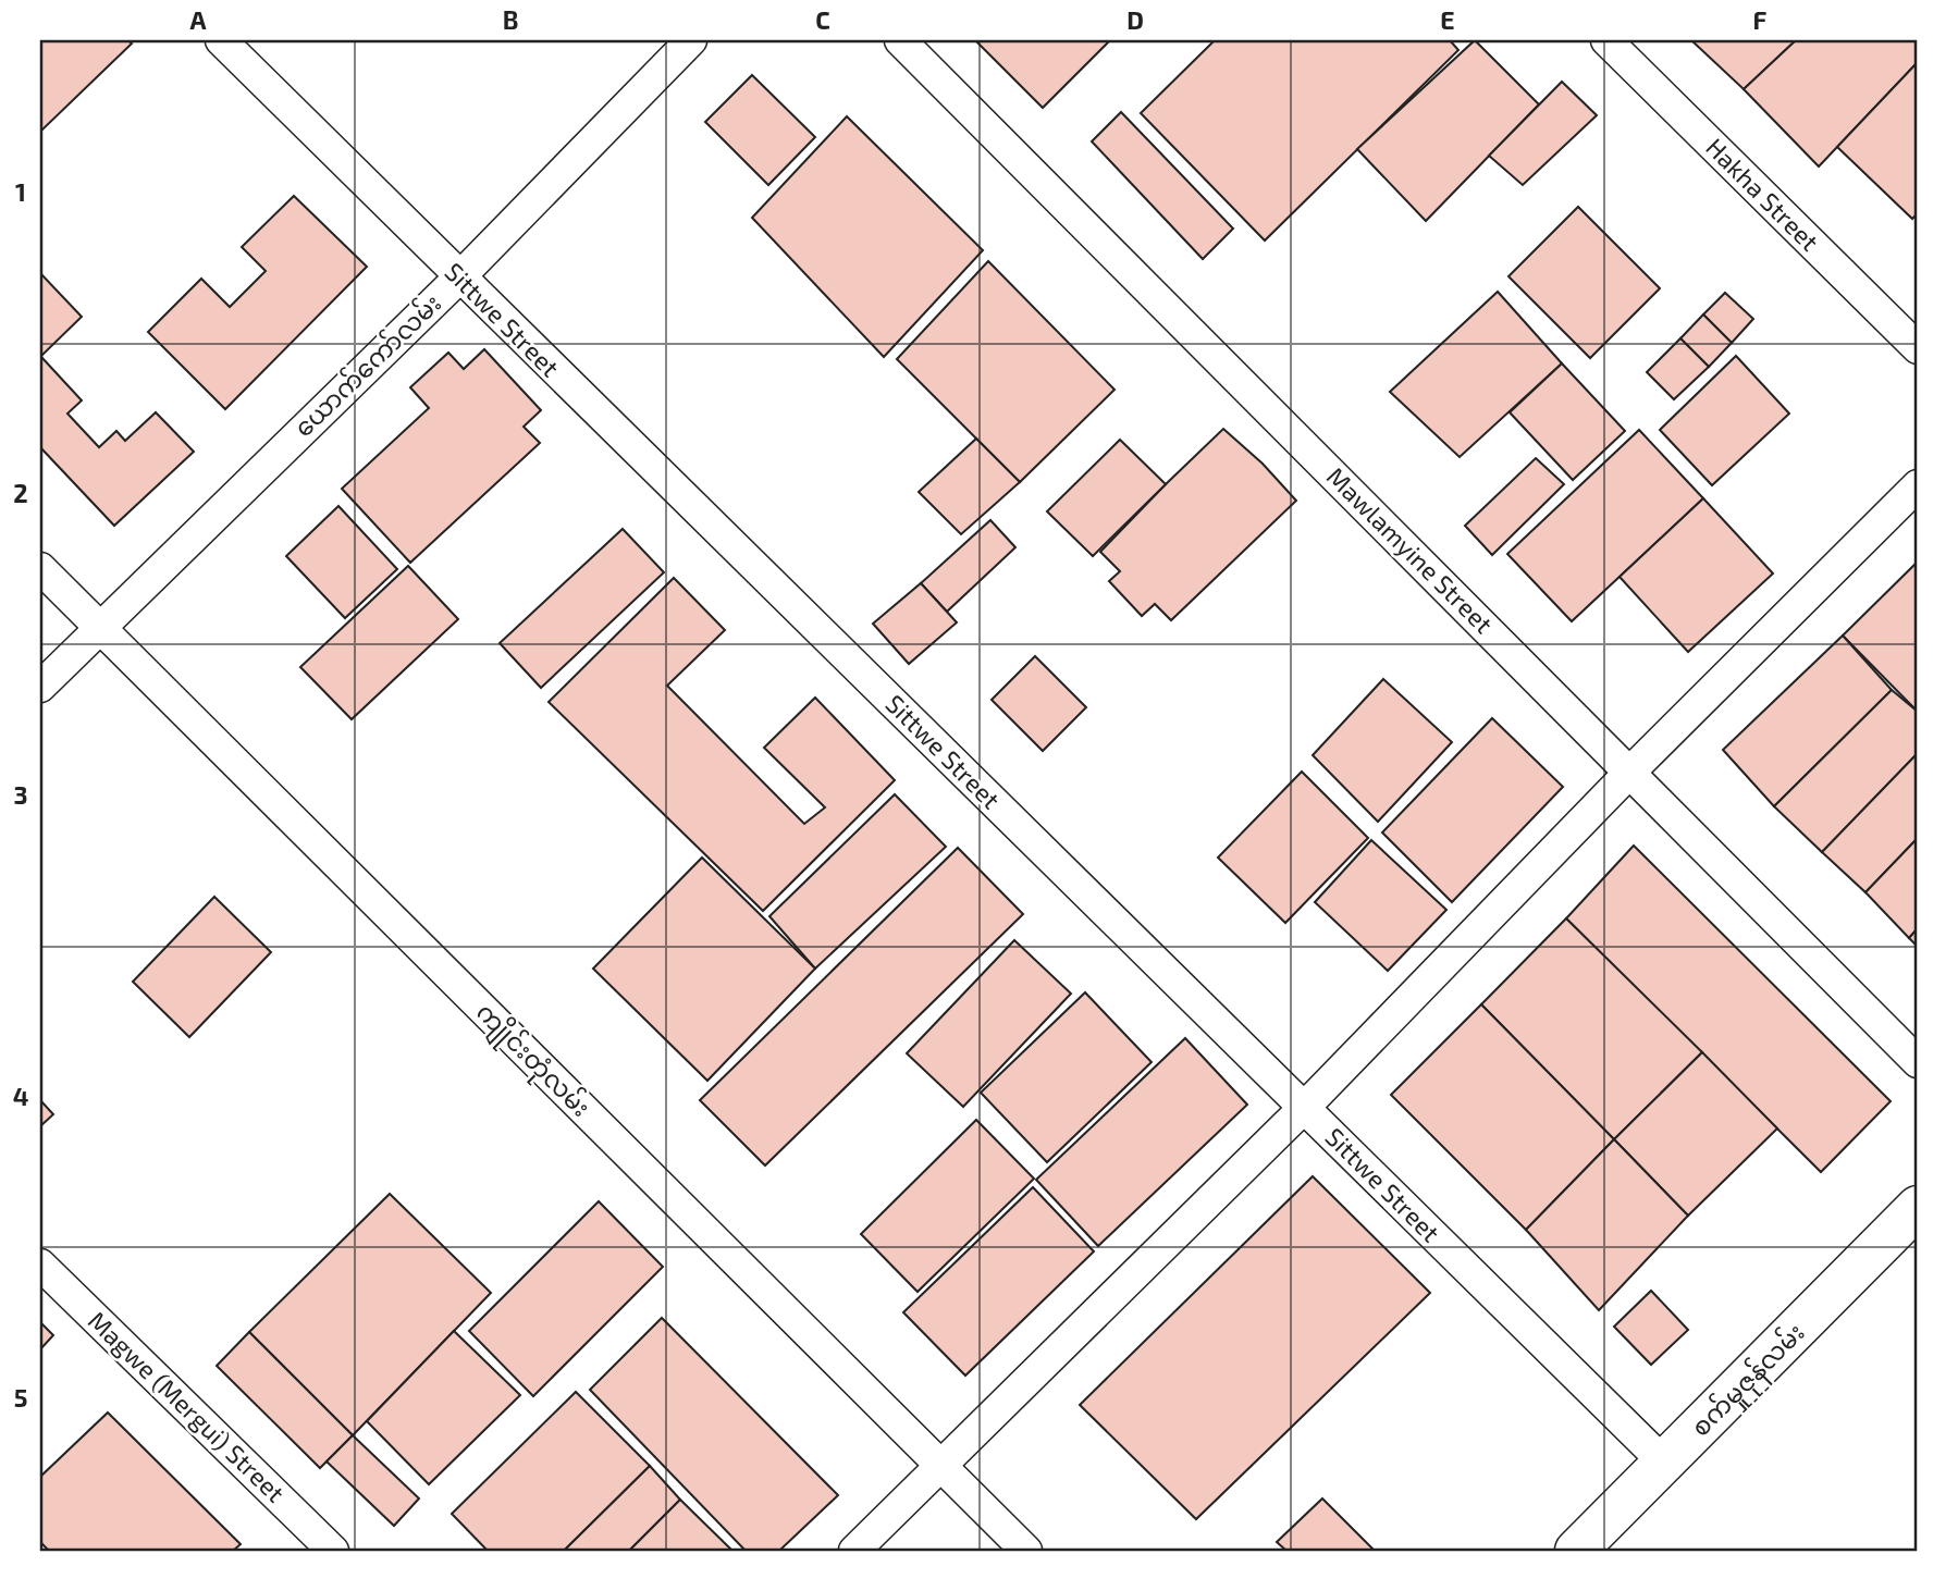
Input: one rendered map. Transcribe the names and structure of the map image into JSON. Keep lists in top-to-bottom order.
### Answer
{
  "streets": {
    "street": [
      "Hakha Street",
      "Sittwe Street",
      "ယောက်ကော်လမ်း",
      "Mawlamyine Street",
      "ကျိုင်းတုံလမ်း",
      "စက်မှုဇုန်လမ်း",
      "Magwe (Mergui) Street"
    ]
  },
  "crossings": [
    ["Sittwe Street", "ယောက်ကော်လမ်း"],
    ["Sittwe Street", "စက်မှုဇုန်လမ်း"],
    ["ယောက်ကော်လမ်း", "ကျိုင်းတုံလမ်း"]
  ],
  "grid": {
    "columns": [
      "A",
      "B",
      "C",
      "D",
      "E",
      "F"
    ],
    "rows": [
      "1",
      "2",
      "3",
      "4",
      "5"
    ]
  }
}
